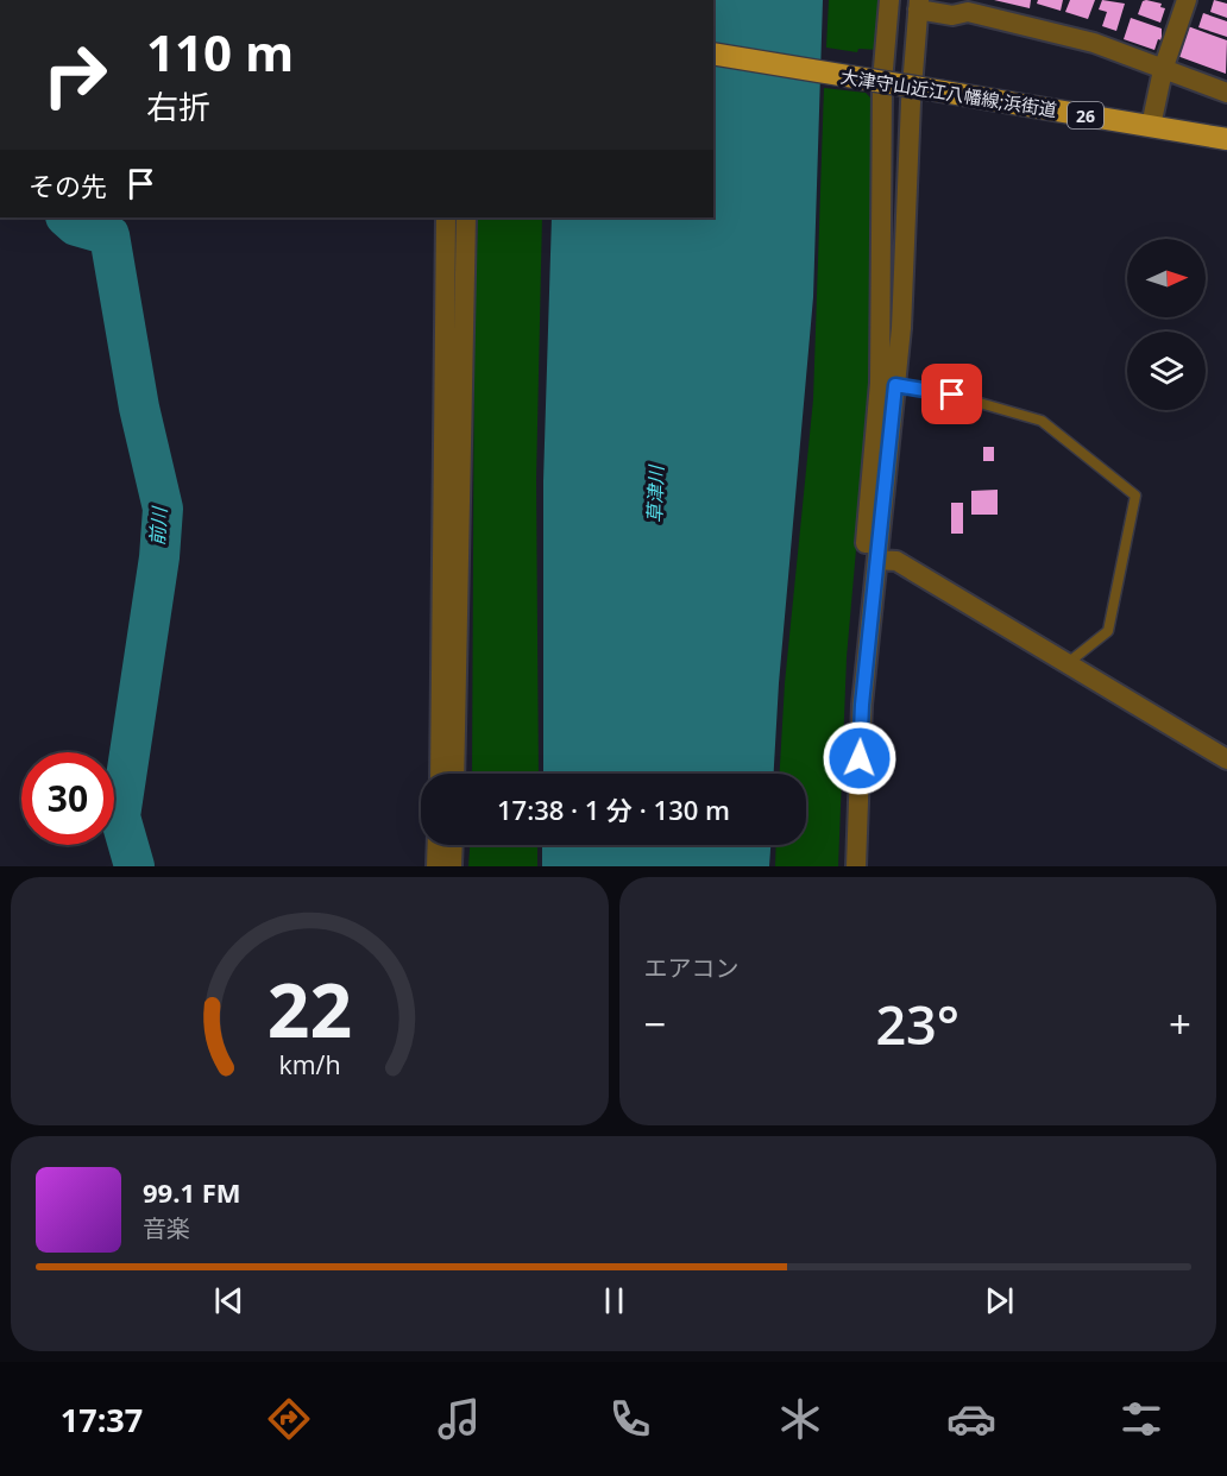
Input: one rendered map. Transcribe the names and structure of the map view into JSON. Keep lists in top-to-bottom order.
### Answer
{
  "streets": {
    "main road": ["大津守山近江八幡線;浜街道", "26"]
  },
  "water": ["草津川", "前川"],
  "north": "right",
  "page": {
    "turn": ["110 m", "右折"],
    "then": "その先",
    "limit": "30",
    "trip": "17:38 · 1 分 · 130 m",
    "tile": "エアコン",
    "heat": ["−", "23°", "+"],
    "song": ["99.1 FM", "音楽"],
    "tabs": "17:37",
    "gauge": ["22", "km/h"]
  }
}
